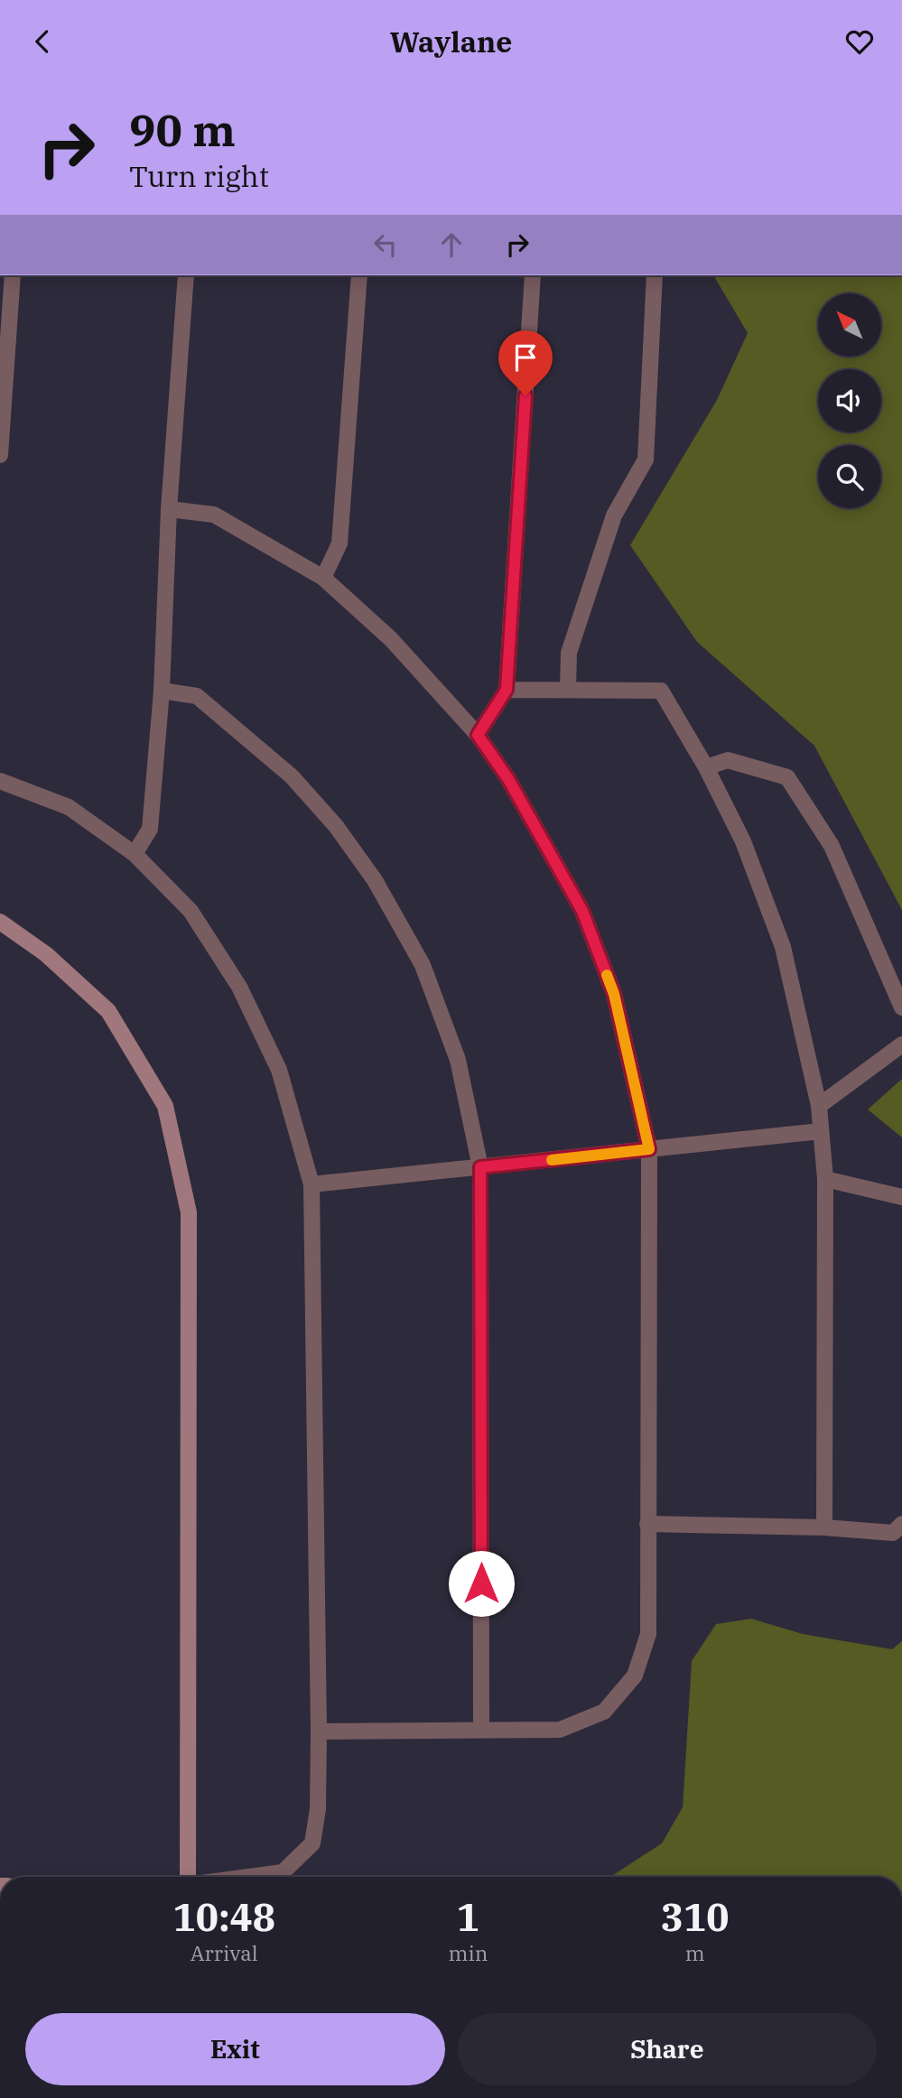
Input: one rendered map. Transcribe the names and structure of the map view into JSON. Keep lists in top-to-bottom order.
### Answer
{
  "north": "top left",
  "page": {
    "header": "Waylane",
    "turn": ["90 m", "Turn right"],
    "eta": [
      "10:48",
      "Arrival",
      "1",
      "min",
      "310",
      "m"
    ],
    "buttons": ["Exit", "Share"]
  }
}
